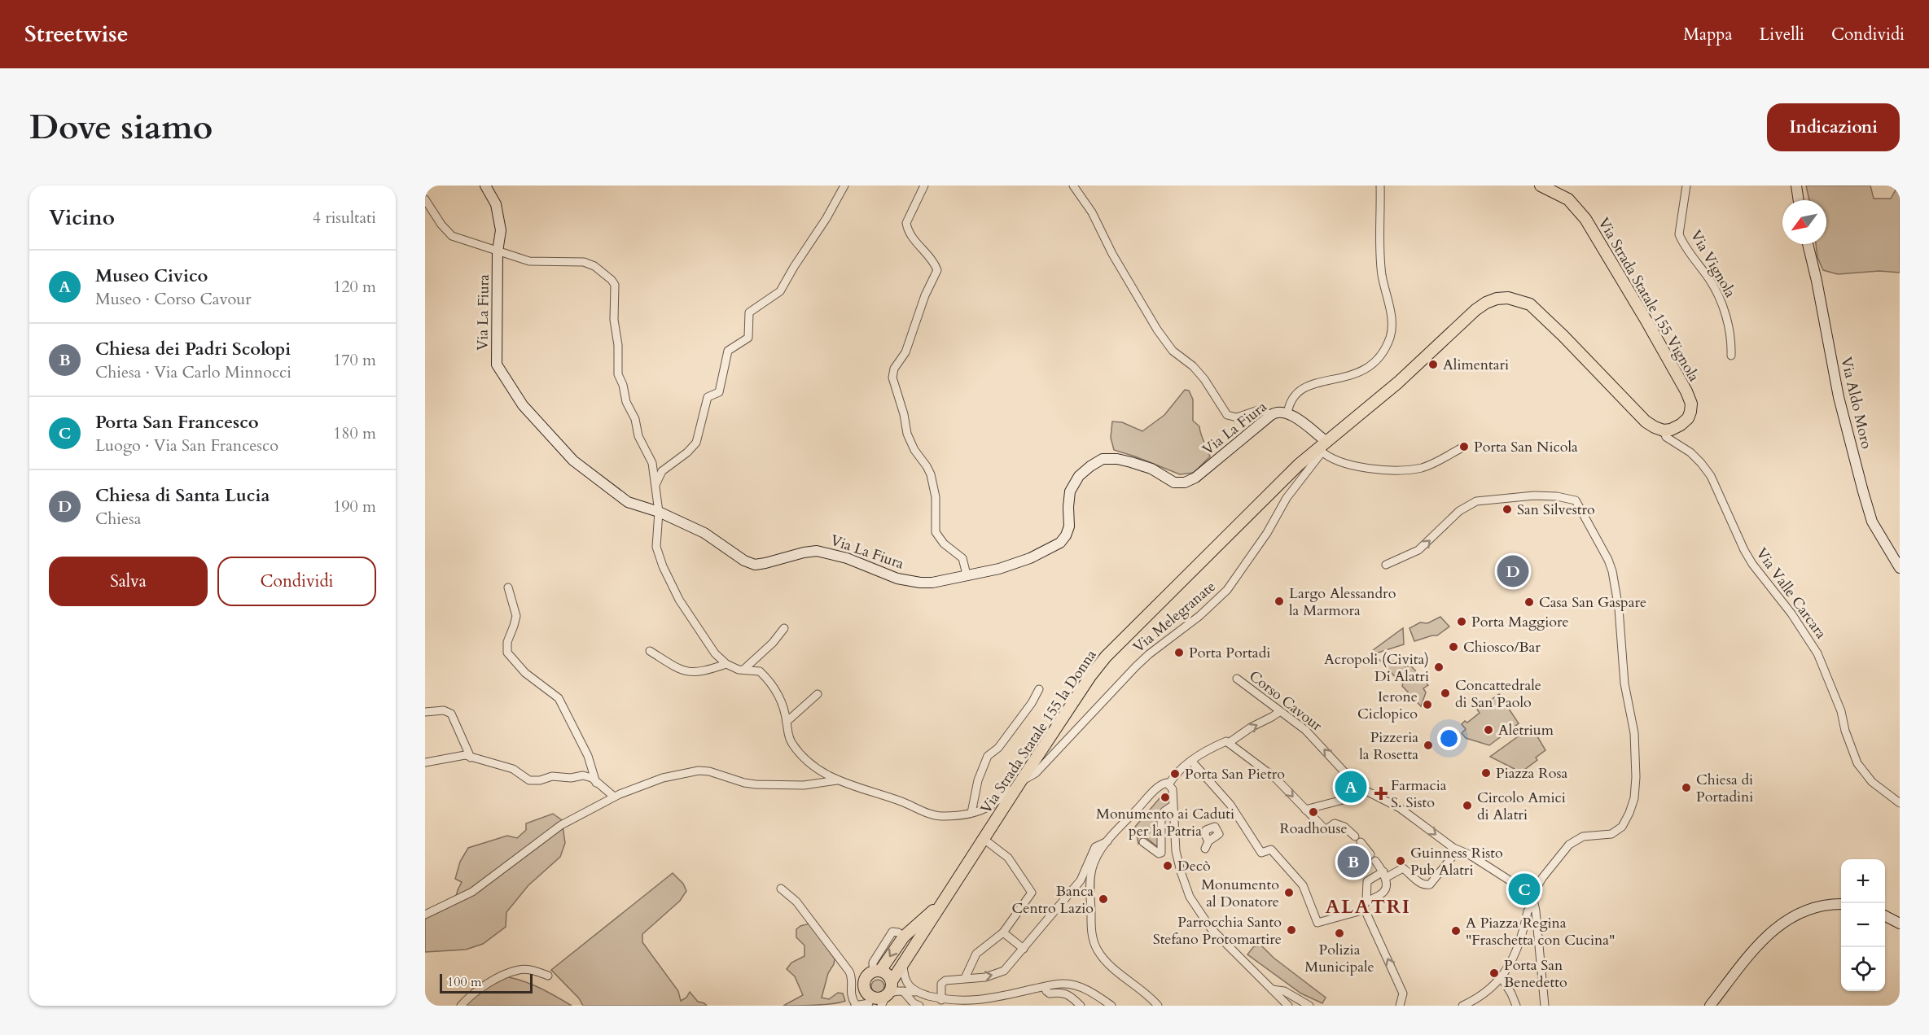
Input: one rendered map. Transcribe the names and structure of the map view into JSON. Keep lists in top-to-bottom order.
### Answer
{
  "streets": {
    "main road": [
      "Via Strada Statale 155 Vignola",
      "Via La Fiura",
      "Via Aldo Moro",
      "Via Strada Statale 155 la Donna"
    ],
    "street": [
      "Via Vignola",
      "Via Valle Carcara",
      "Via Melegranate",
      "Corso Cavour"
    ]
  },
  "crossings": [
    ["Via Strada Statale 155 Vignola", "Via Valle Carcara"],
    ["Via Strada Statale 155 Vignola", "Via Strada Statale 155 la Donna"],
    ["Via La Fiura", "Via Melegranate"],
    ["Via La Fiura", "Via Strada Statale 155 la Donna"],
    ["Via Valle Carcara", "Via Strada Statale 155 la Donna"],
    ["Via Melegranate", "Via Strada Statale 155 la Donna"]
  ],
  "districts": ["ALATRI"],
  "places": {
    "other": [
      "Alimentari",
      "Porta San Nicola",
      "San Silvestro",
      "Largo Alessandro la Marmora",
      "Casa San Gaspare",
      "Porta Maggiore",
      "Chiosco/Bar",
      "Porta Portadi",
      "Acropoli (Civita) Di Alatri",
      "Concattedrale di San Paolo",
      "Ierone Ciclopico",
      "Aletrium",
      "Pizzeria la Rosetta",
      "Piazza Rosa",
      "Porta San Pietro",
      "Chiesa di Portadini",
      "Monumento ai Caduti per la Patria",
      "Circolo Amici di Alatri",
      "Roadhouse",
      "Guinness Risto Pub Alatri",
      "Decò",
      "Monumento al Donatore",
      "Banca Centro Lazio",
      "Parrocchia Santo Stefano Protomartire",
      "A Piazza Regina \"Fraschetta con Cucina\"",
      "Polizia Municipale",
      "Porta San Benedetto"
    ],
    "health": ["Farmacia S. Sisto"]
  },
  "scale_bar": "100 m",
  "north": "bottom left",
  "page": {
    "header": "Streetwise",
    "nav": ["Mappa", "Livelli", "Condividi"],
    "buttons": [
      "Indicazioni",
      ["Salva", "Condividi"]
    ],
    "title": "Dove siamo",
    "heading": ["Vicino", "4 risultati"],
    "list": [
      {
        "mark": "A",
        "name": "Museo Civico",
        "note": "Museo · Corso Cavour",
        "value": "120 m"
      },
      {
        "mark": "B",
        "name": "Chiesa dei Padri Scolopi",
        "note": "Chiesa · Via Carlo Minnocci",
        "value": "170 m"
      },
      {
        "mark": "C",
        "name": "Porta San Francesco",
        "note": "Luogo · Via San Francesco",
        "value": "180 m"
      },
      {
        "mark": "D",
        "name": "Chiesa di Santa Lucia",
        "note": "Chiesa",
        "value": "190 m"
      }
    ],
    "pins": [
      "D",
      "A",
      "B",
      "C"
    ],
    "map_buttons": ["+", "−"],
    "scale": "100 m"
  }
}
